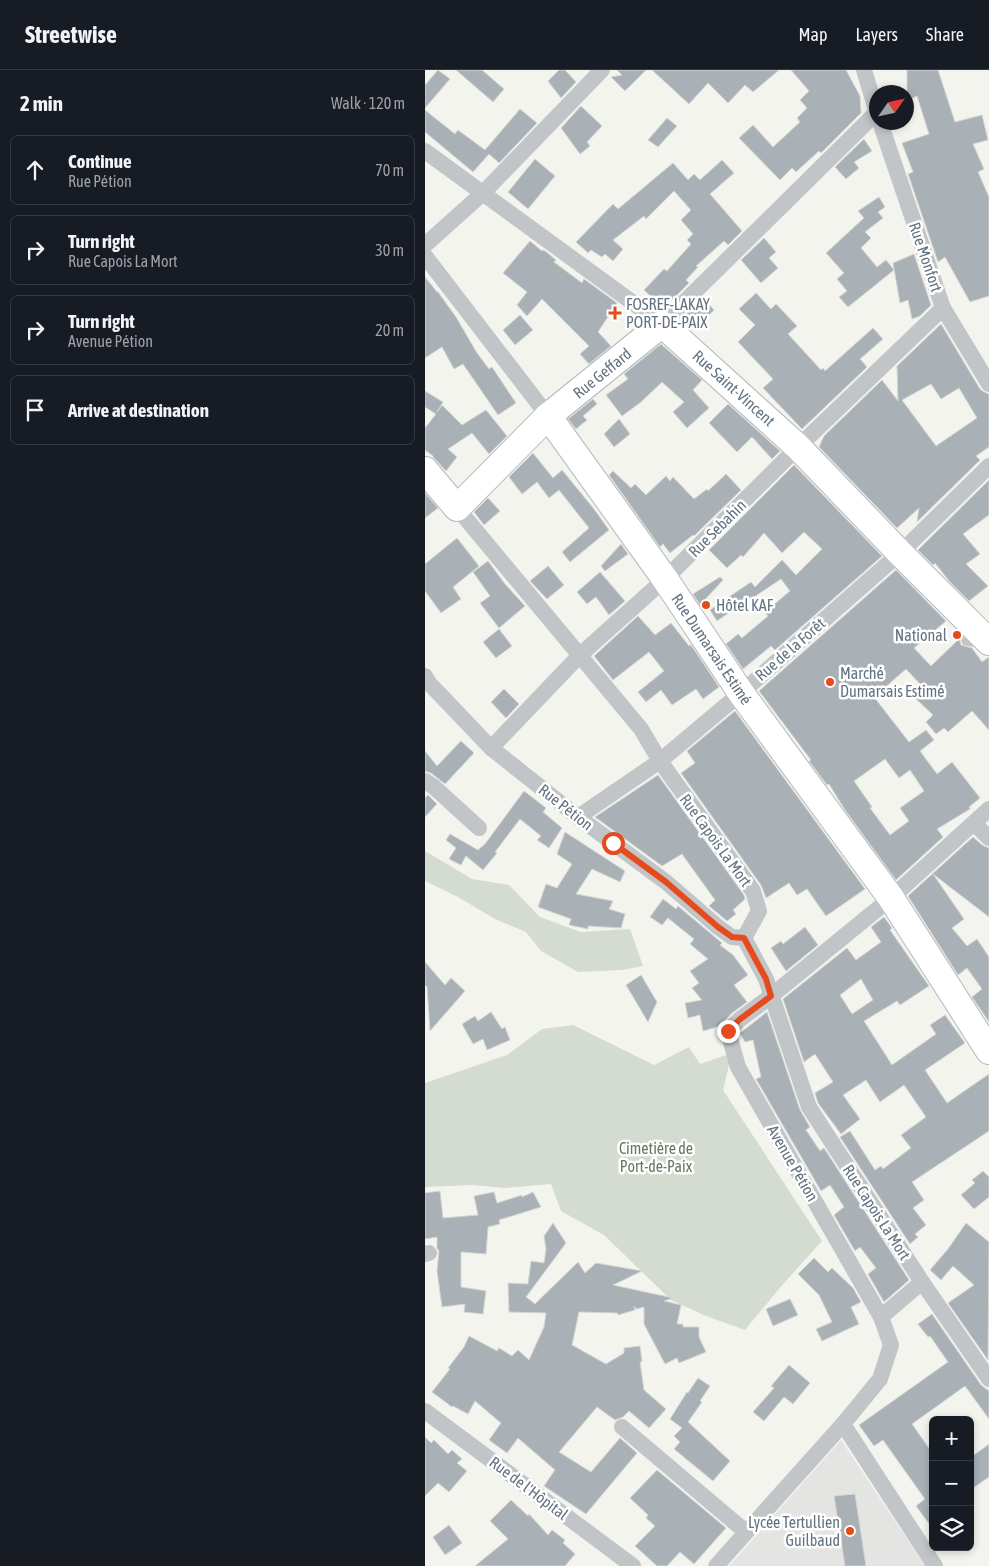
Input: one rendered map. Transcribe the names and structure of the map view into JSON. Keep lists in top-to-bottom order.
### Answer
{
  "streets": {
    "main road": [
      "Rue Geffard",
      "Rue Saint-Vincent",
      "Rue Dumarsais Estimé",
      "Rue Capois La Mort"
    ],
    "street": [
      "Rue Monfort",
      "Rue Sebahin",
      "Rue de la Forêt",
      "Rue Pétion",
      "Avenue Pétion",
      "Rue de l'Hôpital"
    ]
  },
  "crossings": [
    ["Rue Monfort", "Rue Sebahin"],
    ["Rue Geffard", "Rue Saint-Vincent"],
    ["Rue Geffard", "Rue Dumarsais Estimé"],
    ["Rue Geffard", "Rue Capois La Mort"],
    ["Rue Saint-Vincent", "Rue Sebahin"],
    ["Rue Saint-Vincent", "Rue de la Forêt"],
    ["Rue Sebahin", "Rue Dumarsais Estimé"],
    ["Rue Sebahin", "Rue Pétion"],
    ["Rue Sebahin", "Rue Capois La Mort"],
    ["Rue Dumarsais Estimé", "Rue de la Forêt"],
    ["Rue Dumarsais Estimé", "Avenue Pétion"],
    ["Rue de la Forêt", "Rue Pétion"],
    ["Rue de la Forêt", "Rue Capois La Mort"],
    ["Rue Pétion", "Rue Capois La Mort"],
    ["Rue Capois La Mort", "Avenue Pétion"]
  ],
  "parks": ["Cimetière de Port-de-Paix"],
  "places": {
    "health": ["FOSREF-LAKAY PORT-DE-PAIX"],
    "other": [
      "Hôtel KAF",
      "National",
      "Marché Dumarsais Estimé",
      "Lycée Tertullien Guilbaud"
    ]
  },
  "north": "top right",
  "page": {
    "header": "Streetwise",
    "nav": ["Map", "Layers", "Share"],
    "heading": ["2 min", "Walk · 120 m"],
    "list": [
      ["Continue", "Rue Pétion", "70 m"],
      ["Turn right", "Rue Capois La Mort", "30 m"],
      ["Turn right", "Avenue Pétion", "20 m"],
      "Arrive at destination"
    ],
    "map_buttons": ["+", "−"]
  }
}
